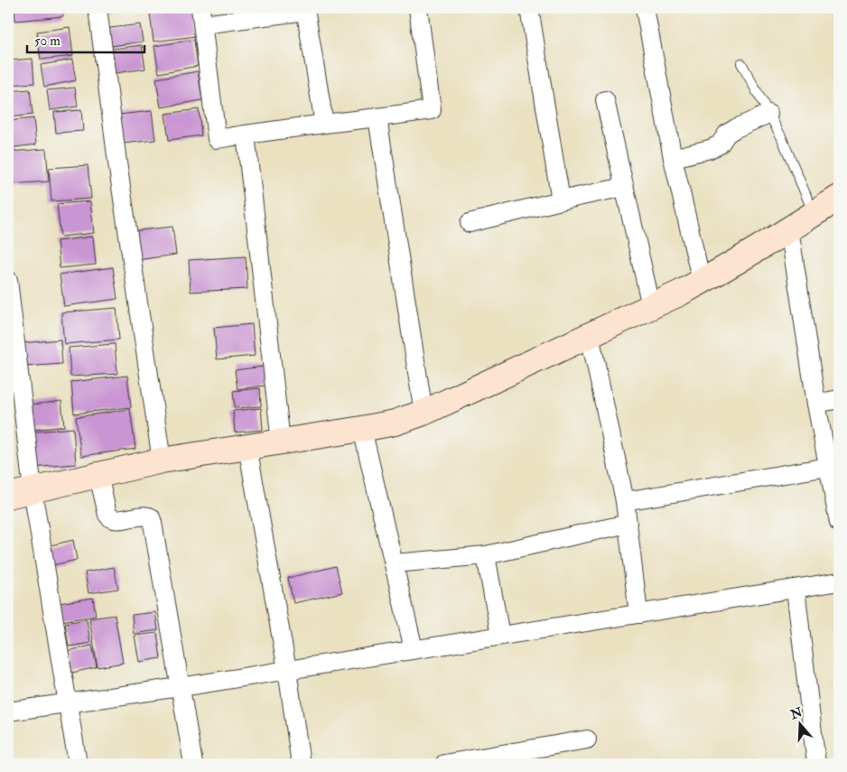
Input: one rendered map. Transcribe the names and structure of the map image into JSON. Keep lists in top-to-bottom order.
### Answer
{
  "scale_bar": "50 m",
  "north": "top"
}
